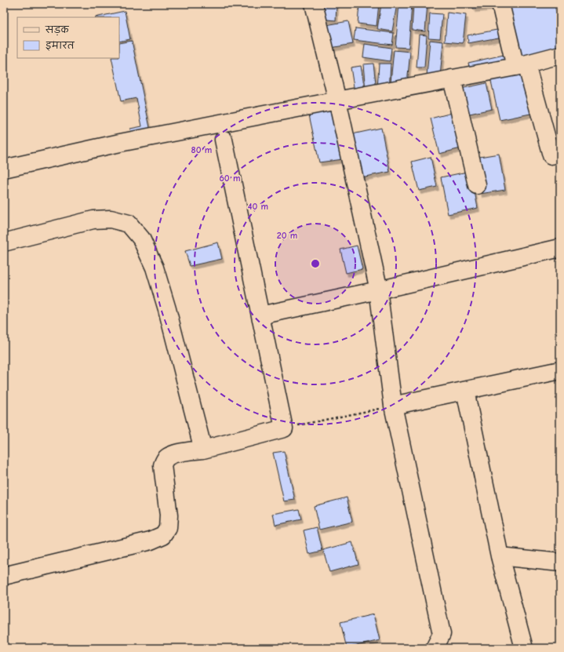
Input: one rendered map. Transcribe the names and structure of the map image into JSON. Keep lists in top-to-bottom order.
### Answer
{
  "legend": ["सड़क", "इमारत"],
  "rings": [
    "80 m",
    "60 m",
    "40 m",
    "20 m"
  ]
}
